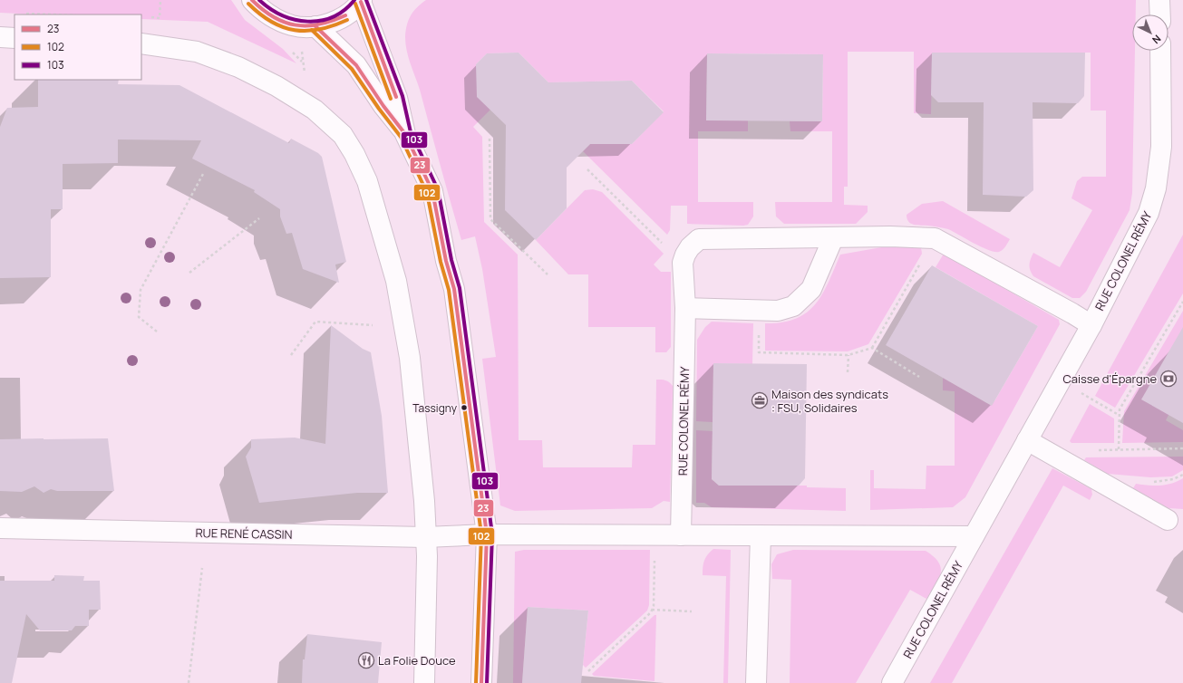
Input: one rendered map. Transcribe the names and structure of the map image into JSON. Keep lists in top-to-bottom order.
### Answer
{
  "streets": {
    "street": ["RUE COLONEL RÉMY", "RUE RENÉ CASSIN"]
  },
  "places": {
    "bank": ["Caisse d'Épargne"],
    "office": ["Maison des syndicats : FSU, Solidaires"],
    "other": ["Tassigny"],
    "restaurant": ["La Folie Douce"]
  },
  "lines": ["transit line 23", "transit line 103", "transit line 102"],
  "legend": ["23", "102", "103"],
  "north": "bottom right"
}
